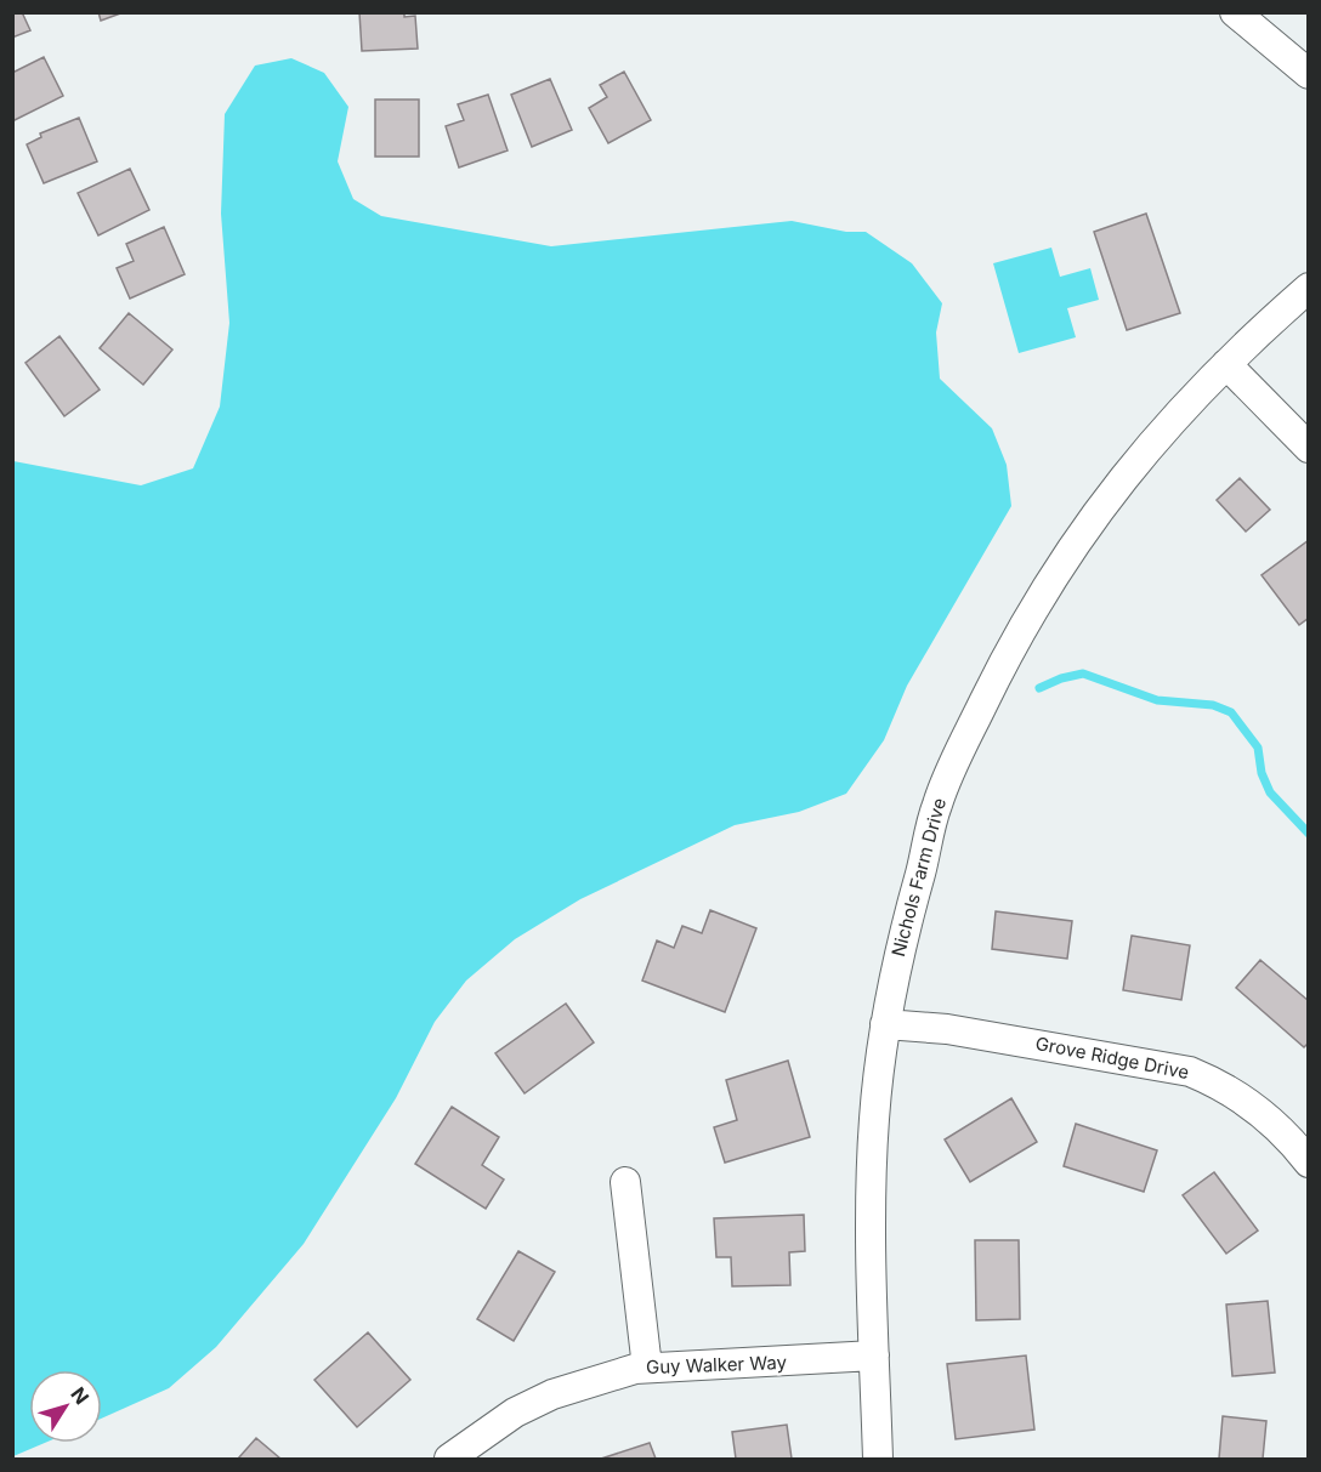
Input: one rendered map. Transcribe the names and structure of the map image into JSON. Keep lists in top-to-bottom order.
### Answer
{
  "streets": {
    "street": ["Nichols Farm Drive", "Grove Ridge Drive", "Guy Walker Way"]
  },
  "crossings": [
    ["Nichols Farm Drive", "Grove Ridge Drive"],
    ["Nichols Farm Drive", "Guy Walker Way"]
  ],
  "north": "top right"
}
